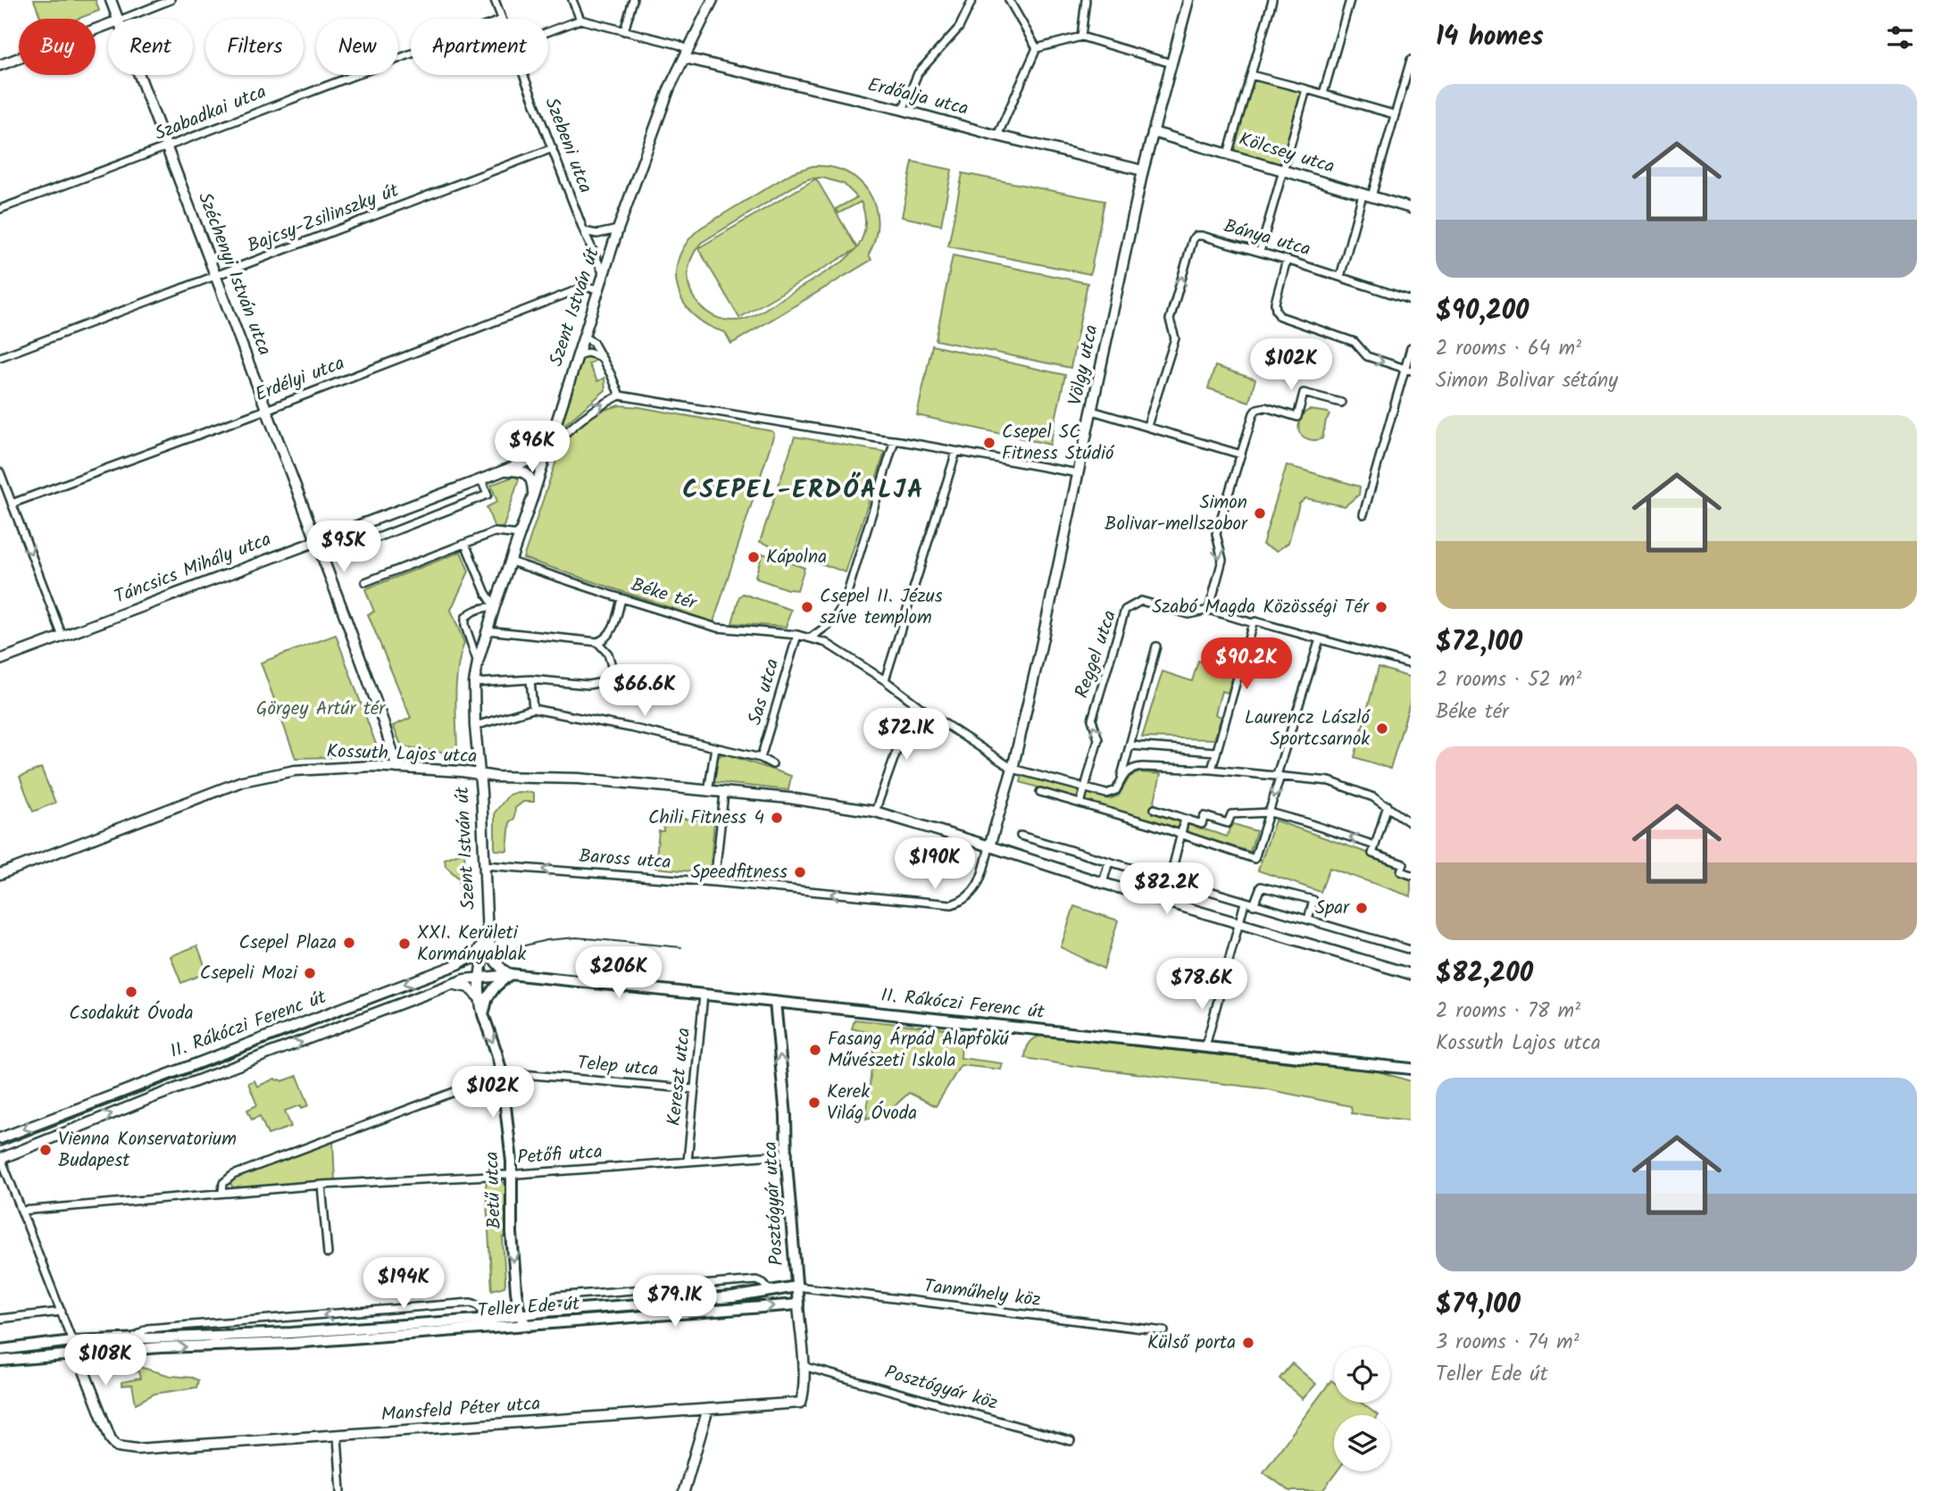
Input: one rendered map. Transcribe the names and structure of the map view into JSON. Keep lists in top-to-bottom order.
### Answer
{
  "streets": {
    "main road": [
      "II. Rákóczi Ferenc út",
      "Betű utca",
      "Posztógyár utca",
      "Teller Ede út"
    ],
    "street": [
      "Erdőalja utca",
      "Szabadkai utca",
      "Szebeni utca",
      "Kölcsey utca",
      "Bajcsy-Zsilinszky út",
      "Bánya utca",
      "Széchenyi István utca",
      "Szent István út",
      "Völgy utca",
      "Erdélyi utca",
      "Táncsics Mihály utca",
      "Béke tér",
      "Reggel utca",
      "Sas utca",
      "Kossuth Lajos utca",
      "Baross utca",
      "Telep utca",
      "Kereszt utca",
      "Petőfi utca",
      "Tanműhely köz",
      "Posztógyár köz",
      "Mansfeld Péter utca"
    ]
  },
  "crossings": [
    ["Erdőalja utca", "Szent István út"],
    ["Erdőalja utca", "Völgy utca"],
    ["Szabadkai utca", "Széchenyi István utca"],
    ["Szebeni utca", "Bajcsy-Zsilinszky út"],
    ["Szebeni utca", "Szent István út"],
    ["Kölcsey utca", "Völgy utca"],
    ["Bajcsy-Zsilinszky út", "Széchenyi István utca"],
    ["Széchenyi István utca", "Erdélyi utca"],
    ["Széchenyi István utca", "Táncsics Mihály utca"],
    ["Szent István út", "Erdélyi utca"],
    ["Szent István út", "Táncsics Mihály utca"],
    ["Szent István út", "Béke tér"],
    ["Szent István út", "Kossuth Lajos utca"],
    ["Szent István út", "Baross utca"],
    ["Szent István út", "II. Rákóczi Ferenc út"],
    ["Szent István út", "Betű utca"],
    ["Völgy utca", "Béke tér"],
    ["Völgy utca", "Kossuth Lajos utca"],
    ["Völgy utca", "Baross utca"],
    ["Béke tér", "Reggel utca"],
    ["Béke tér", "Sas utca"],
    ["Kossuth Lajos utca", "Baross utca"],
    ["II. Rákóczi Ferenc út", "Kereszt utca"],
    ["II. Rákóczi Ferenc út", "Betű utca"],
    ["II. Rákóczi Ferenc út", "Posztógyár utca"],
    ["Telep utca", "Kereszt utca"],
    ["Telep utca", "Betű utca"],
    ["Kereszt utca", "Petőfi utca"],
    ["Petőfi utca", "Betű utca"],
    ["Petőfi utca", "Posztógyár utca"],
    ["Betű utca", "Teller Ede út"],
    ["Posztógyár utca", "Tanműhely köz"],
    ["Posztógyár utca", "Teller Ede út"],
    ["Posztógyár utca", "Posztógyár köz"],
    ["Posztógyár utca", "Mansfeld Péter utca"],
    ["Tanműhely köz", "Teller Ede út"],
    ["Teller Ede út", "Mansfeld Péter utca"]
  ],
  "one_way": ["Baross utca", "Betű utca", "Posztógyár utca"],
  "districts": ["CSEPEL-ERDŐALJA"],
  "parks": ["Görgey Artúr tér"],
  "places": [
    "Csepel SC Fitness Stúdió",
    "Simon Bolivar-mellszobor",
    "Kápolna",
    "Csepel II. Jézus szíve templom",
    "Szabó Magda Közösségi Tér",
    "Laurencz László Sportcsarnok",
    "Chili Fitness 4",
    "Speedfitness",
    "Spar",
    "Csepel Plaza",
    "XXI. Kerületi Kormányablak",
    "Csepeli Mozi",
    "Csodakút Óvoda",
    "Fasang Árpád Alapfokú Művészeti Iskola",
    "Kerek Világ Óvoda",
    "Vienna Konservatorium Budapest",
    "Külső porta"
  ],
  "page": {
    "heading": "14 homes",
    "chip": [
      "Buy",
      "Rent",
      "Filters",
      "New",
      "Apartment"
    ],
    "list": [
      {
        "name": "$90,200",
        "note": "2 rooms · 64 m² · Simon Bolivar sétány"
      },
      {
        "name": "$72,100",
        "note": "2 rooms · 52 m² · Béke tér"
      },
      {
        "name": "$82,200",
        "note": "2 rooms · 78 m² · Kossuth Lajos utca"
      },
      {
        "name": "$79,100",
        "note": "3 rooms · 74 m² · Teller Ede út"
      }
    ],
    "price": [
      "$102K",
      "$96K",
      "$95K",
      "$90.2K",
      "$66.6K",
      "$72.1K",
      "$190K",
      "$82.2K",
      "$206K",
      "$78.6K",
      "$102K",
      "$194K",
      "$79.1K",
      "$108K"
    ]
  }
}
